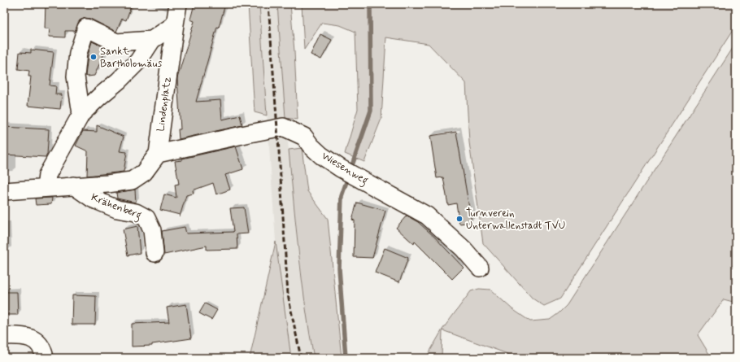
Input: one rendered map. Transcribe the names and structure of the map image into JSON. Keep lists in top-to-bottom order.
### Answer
{
  "streets": {
    "street": ["Lindenplatz", "Wiesenweg", "Krähenberg"]
  },
  "crossings": [
    ["Lindenplatz", "Wiesenweg"]
  ],
  "places": ["Sankt Bartholomäus", "Turnverein Unterwallenstadt TVU"]
}
